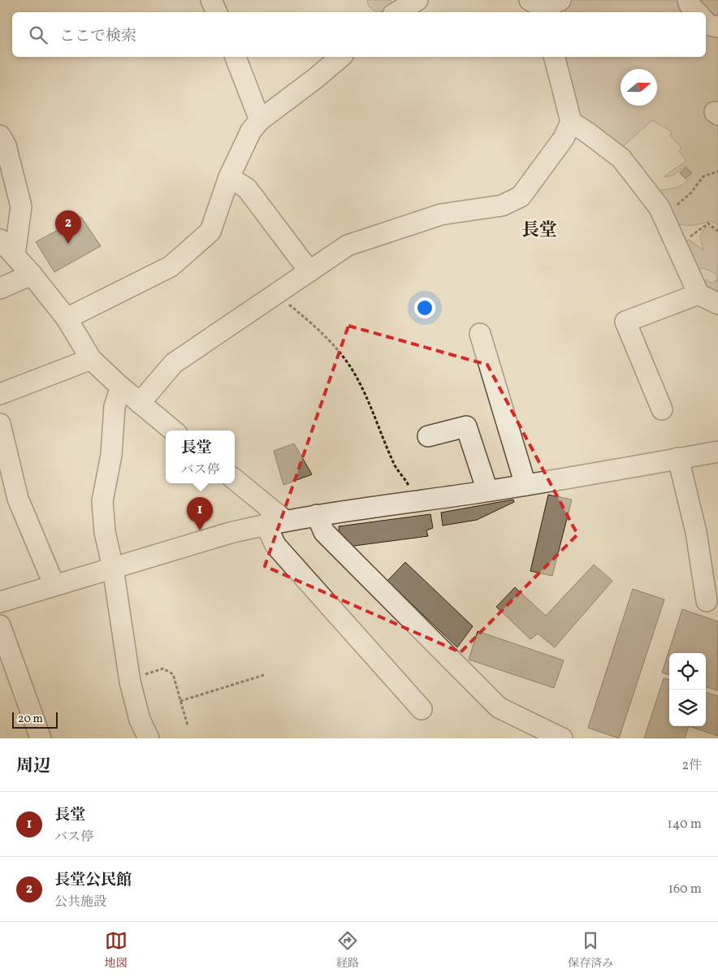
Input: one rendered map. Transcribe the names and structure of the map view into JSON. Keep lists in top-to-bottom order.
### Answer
{
  "districts": ["長堂"],
  "scale_bar": "20 m",
  "north": "right",
  "page": {
    "search": "ここで検索",
    "pins": ["2", "1"],
    "popup": ["長堂", "バス停"],
    "scale": "20 m",
    "heading": ["周辺", "2件"],
    "list": [
      {
        "mark": "1",
        "name": "長堂",
        "note": "バス停",
        "value": "140 m"
      },
      {
        "mark": "2",
        "name": "長堂公民館",
        "note": "公共施設",
        "value": "160 m"
      }
    ],
    "nav": ["地図", "経路", "保存済み"]
  }
}
